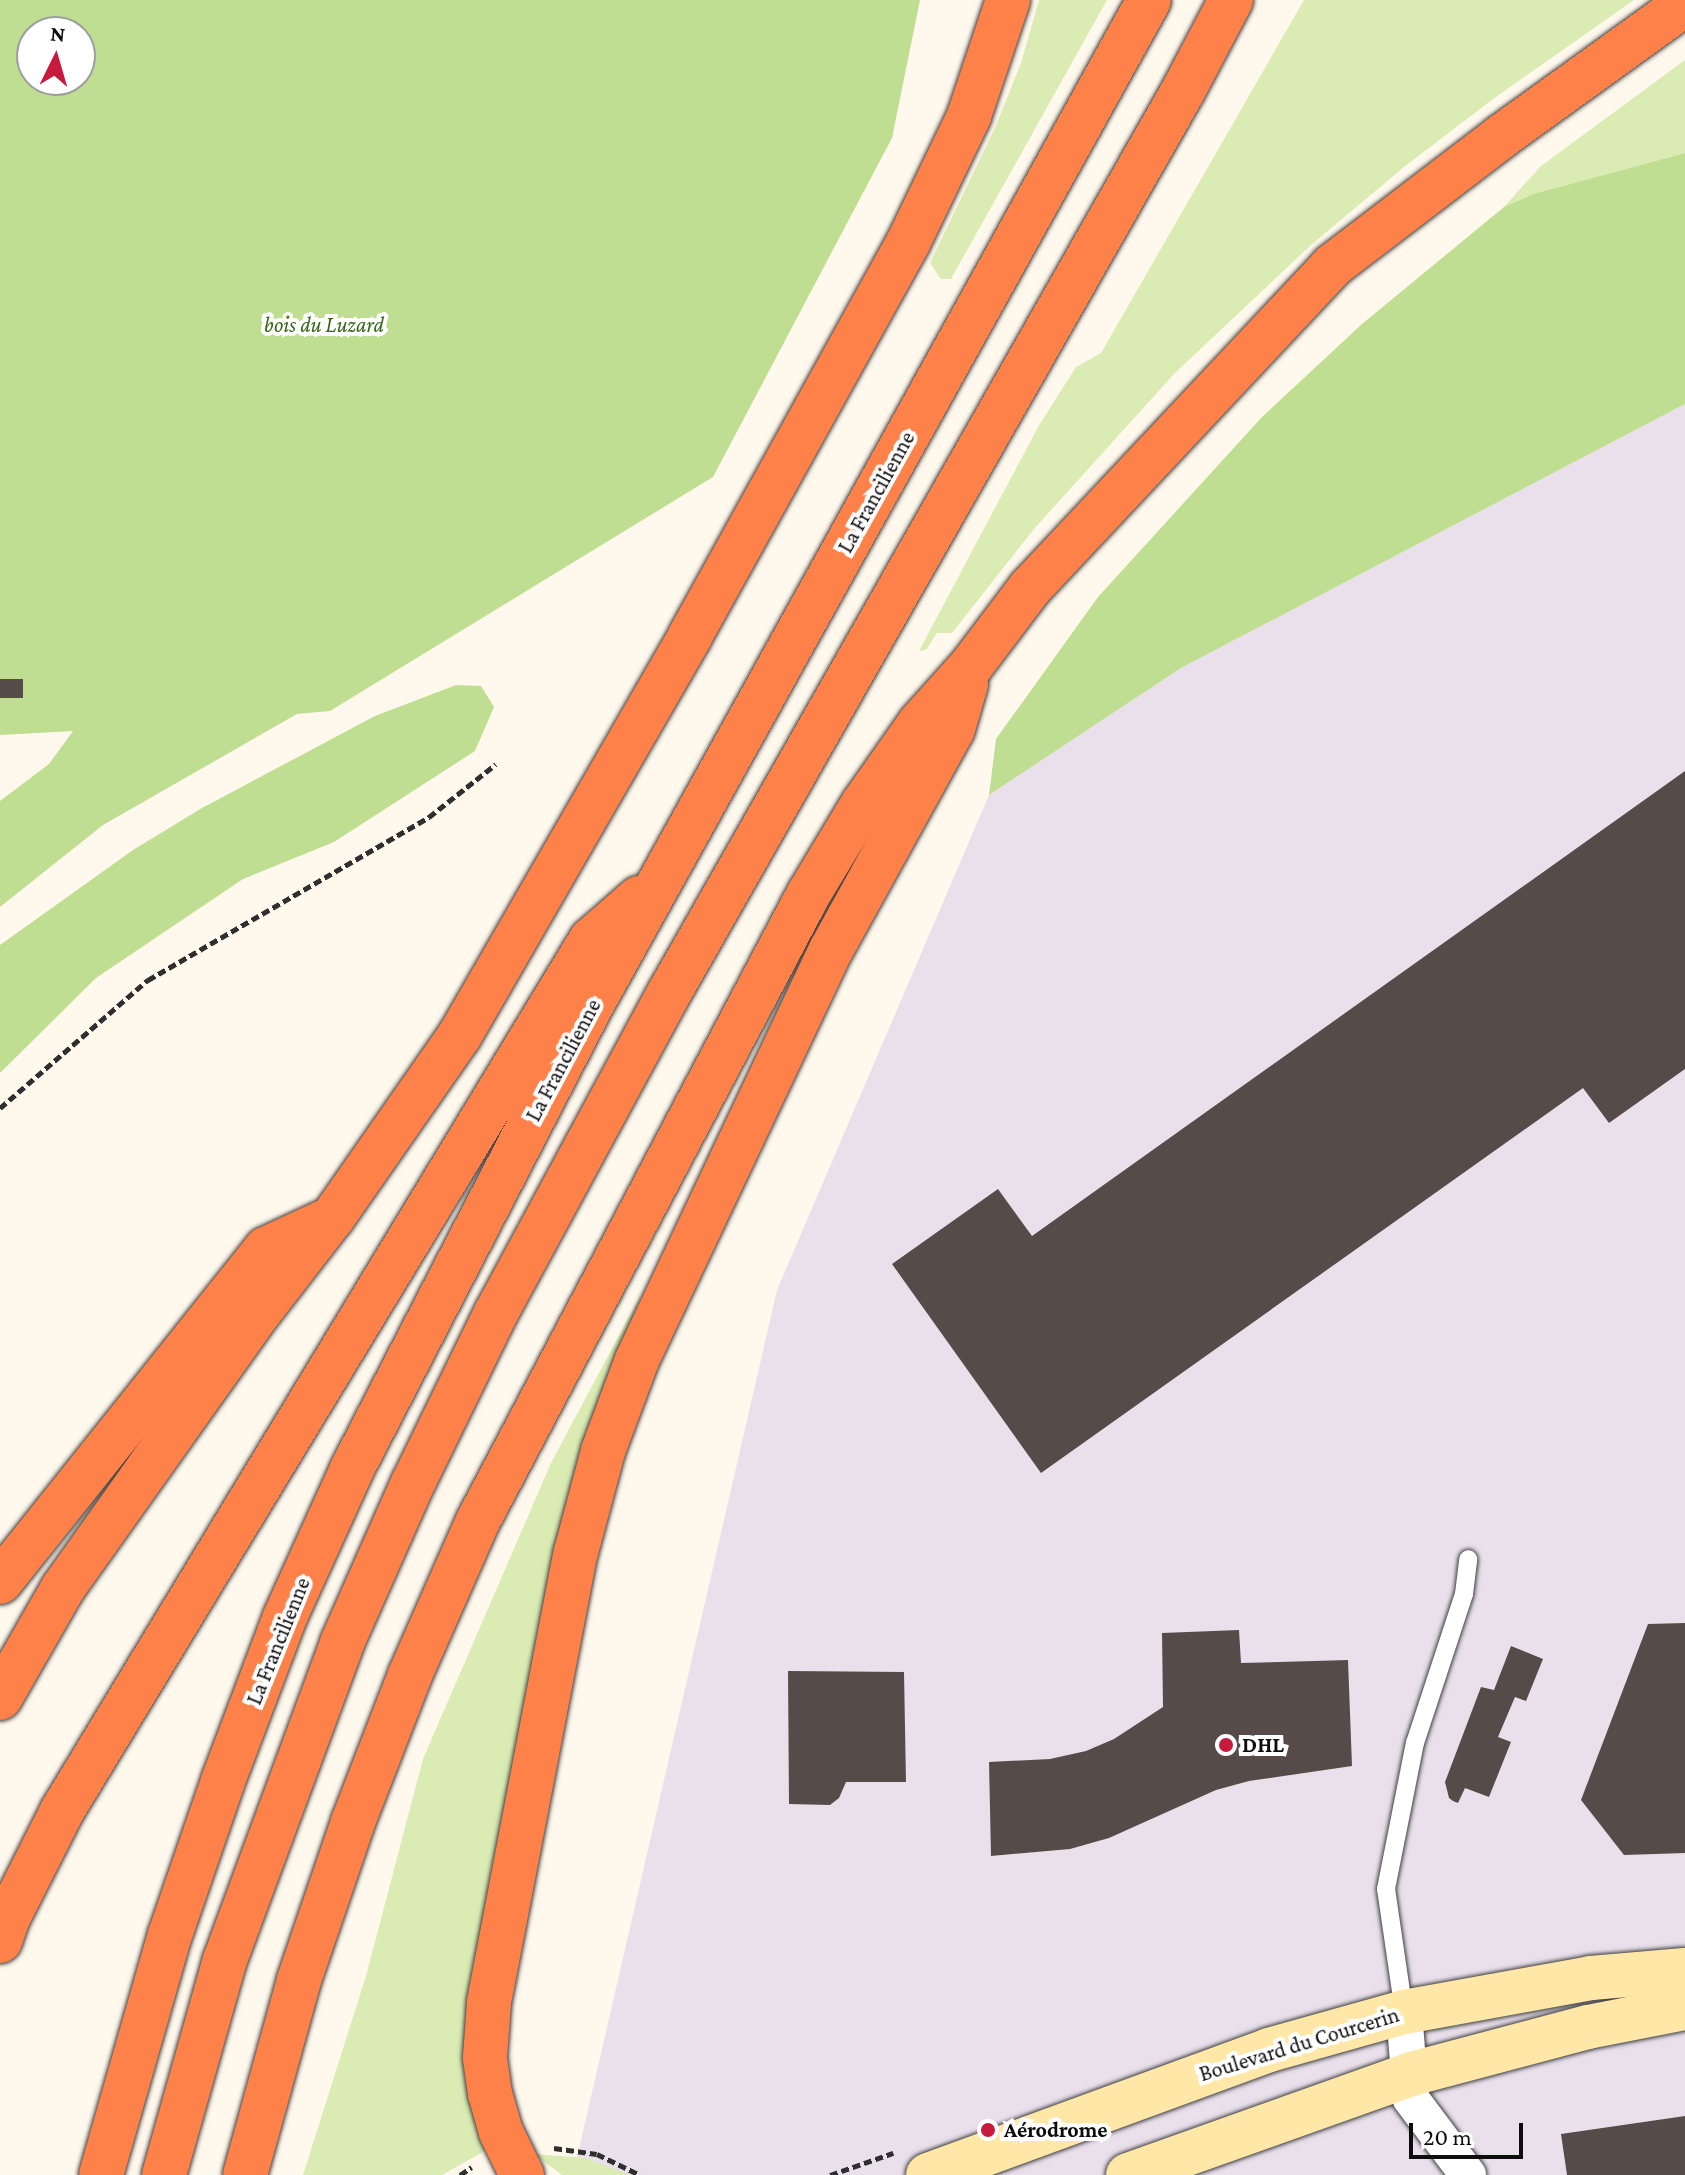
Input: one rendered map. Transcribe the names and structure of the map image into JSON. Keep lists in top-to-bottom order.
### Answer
{
  "streets": {
    "highway": ["La Francilienne"],
    "main road": ["Boulevard du Courcerin"]
  },
  "parks": ["bois du Luzard"],
  "places": ["DHL", "Aérodrome"],
  "scale_bar": "20 m",
  "north": "top"
}
